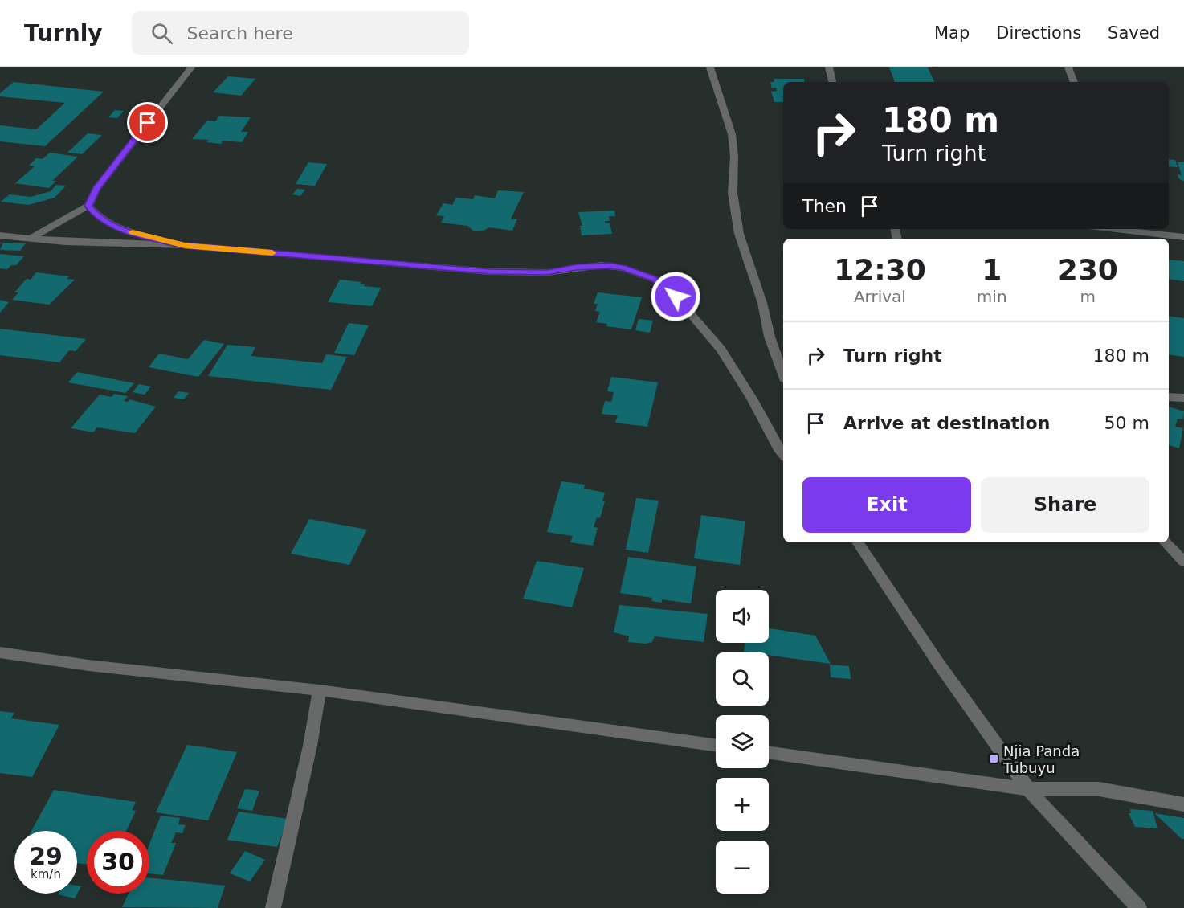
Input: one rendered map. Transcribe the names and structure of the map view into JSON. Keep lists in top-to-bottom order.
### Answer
{
  "places": {
    "transit": ["Njia Panda Tubuyu"]
  },
  "page": {
    "header": "Turnly",
    "search": "Search here",
    "nav": ["Map", "Directions", "Saved"],
    "turn": ["180 m", "Turn right"],
    "then": "Then",
    "eta": [
      "12:30",
      "Arrival",
      "1",
      "min",
      "230",
      "m"
    ],
    "list": [
      {
        "name": "Turn right",
        "value": "180 m"
      },
      {
        "name": "Arrive at destination",
        "value": "50 m"
      }
    ],
    "buttons": ["Exit", "Share"],
    "map_buttons": ["+", "−"],
    "speed": "29 km/h",
    "limit": "30"
  }
}
